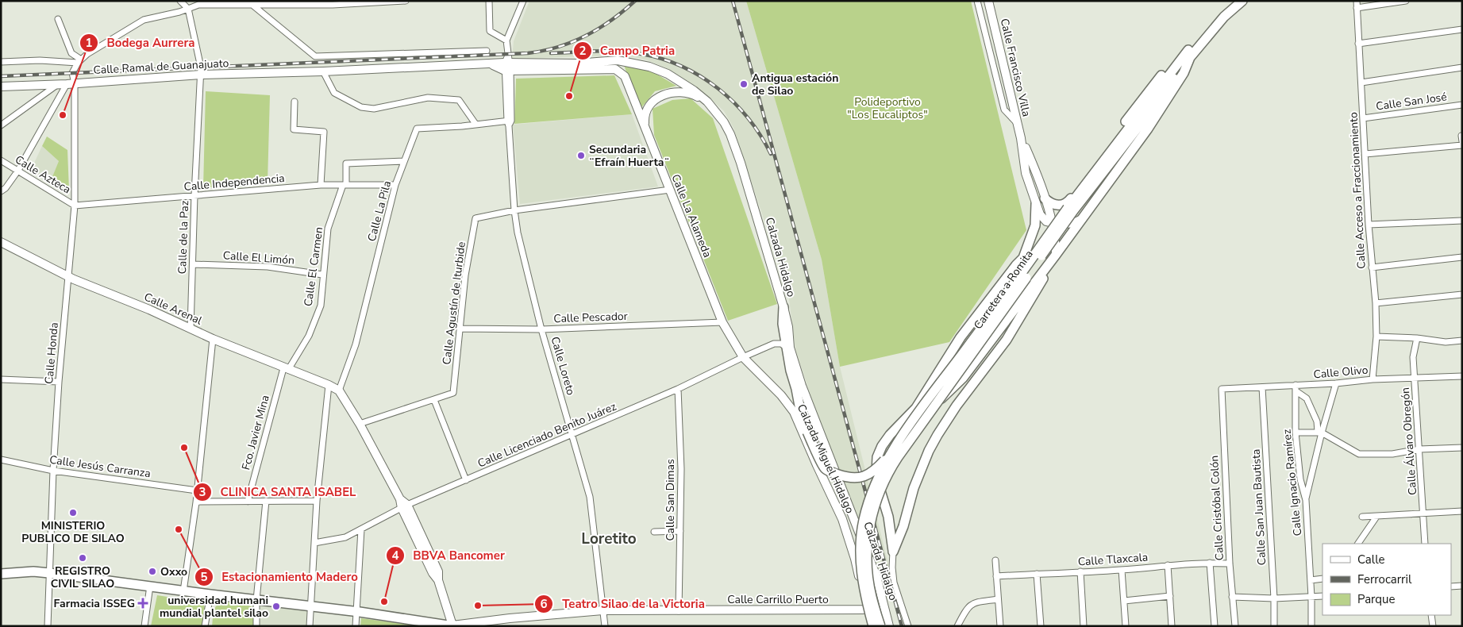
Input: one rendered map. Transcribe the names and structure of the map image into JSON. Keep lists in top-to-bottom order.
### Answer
{
  "streets": {
    "main road": ["Carretera a Romita"],
    "street": [
      "Calle Ramal de Guanajuato",
      "Calle Francisco Villa",
      "Calle San José",
      "Calle Azteca",
      "Calle Independencia",
      "Calle Acceso a Fraccionamiento",
      "Calle La Pila",
      "Calle La Alameda",
      "Calle de la Paz",
      "Calzada Hidalgo",
      "Calle El Limón",
      "Calle El Carmen",
      "Calle Agustín de Iturbide",
      "Calle Arenal",
      "Calle Pescador",
      "Calle Honda",
      "Calle Loreto",
      "Calle Olivo",
      "Fco. Javier Mina",
      "Calle Licenciado Benito Juárez",
      "Calle Álvaro Obregón",
      "Calzada Miguel Hidalgo",
      "Calle Jesús Carranza",
      "Calle Ignacio Ramírez",
      "Calle San Dimas",
      "Calle San Juan Bautista",
      "Calle Cristóbal Colón",
      "Calle Tlaxcala",
      "Calle Carrillo Puerto"
    ]
  },
  "crossings": [
    ["Calle Ramal de Guanajuato", "Calle de la Paz"],
    ["Calle Ramal de Guanajuato", "Calzada Hidalgo"],
    ["Calle Ramal de Guanajuato", "Calle Honda"],
    ["Calle Ramal de Guanajuato", "Calle Loreto"],
    ["Calle San José", "Calle Acceso a Fraccionamiento"],
    ["Calle Azteca", "Calle Independencia"],
    ["Calle Azteca", "Calle Honda"],
    ["Calle Independencia", "Calle La Pila"],
    ["Calle Independencia", "Calle de la Paz"],
    ["Calle Independencia", "Calle El Carmen"],
    ["Calle Independencia", "Calle Honda"],
    ["Calle Acceso a Fraccionamiento", "Calle Olivo"],
    ["Calle La Pila", "Calle El Carmen"],
    ["Calle La Pila", "Calle Arenal"],
    ["Calle La Pila", "Calle Loreto"],
    ["Calle La Alameda", "Calle Agustín de Iturbide"],
    ["Calle La Alameda", "Calle Pescador"],
    ["Calle La Alameda", "Calle Licenciado Benito Juárez"],
    ["Calle La Alameda", "Calzada Miguel Hidalgo"],
    ["Calle de la Paz", "Calle El Limón"],
    ["Calle de la Paz", "Calle Arenal"],
    ["Calzada Hidalgo", "Calle Loreto"],
    ["Calzada Hidalgo", "Calle Carrillo Puerto"],
    ["Calle El Limón", "Calle El Carmen"],
    ["Calle El Carmen", "Calle Arenal"],
    ["Calle El Carmen", "Fco. Javier Mina"],
    ["Calle Agustín de Iturbide", "Calle Pescador"],
    ["Calle Agustín de Iturbide", "Calle Loreto"],
    ["Calle Arenal", "Calle Honda"],
    ["Calle Arenal", "Fco. Javier Mina"],
    ["Calle Pescador", "Calle Loreto"],
    ["Calle Honda", "Calle Jesús Carranza"],
    ["Calle Loreto", "Calle Licenciado Benito Juárez"],
    ["Calle Loreto", "Calle Carrillo Puerto"],
    ["Calle Olivo", "Calle Álvaro Obregón"],
    ["Calle Olivo", "Calle Ignacio Ramírez"],
    ["Calle Olivo", "Calle San Juan Bautista"],
    ["Calle Olivo", "Calle Cristóbal Colón"],
    ["Calle Licenciado Benito Juárez", "Calle San Dimas"],
    ["Calzada Miguel Hidalgo", "Calle Carrillo Puerto"],
    ["Calle San Dimas", "Calle Carrillo Puerto"],
    ["Calle Cristóbal Colón", "Calle Tlaxcala"]
  ],
  "districts": ["Loretito"],
  "parks": ["Polideportivo \"Los Eucaliptos\""],
  "places": {
    "other": [
      "Antigua estación de Silao",
      "Campo Patria",
      "Bodega Aurrera",
      "Secundaria ¨Efraín Huerta¨",
      "CLINICA SANTA ISABEL",
      "MINISTERIO PUBLICO DE SILAO",
      "Estacionamiento Madero",
      "REGISTRO CIVIL SILAO",
      "Oxxo",
      "BBVA Bancomer",
      "Teatro Silao de la Victoria",
      "universidad humani mundial plantel silao"
    ],
    "health": ["Farmacia ISSEG"]
  },
  "legend": ["Calle", "Ferrocarril", "Parque"]
}
